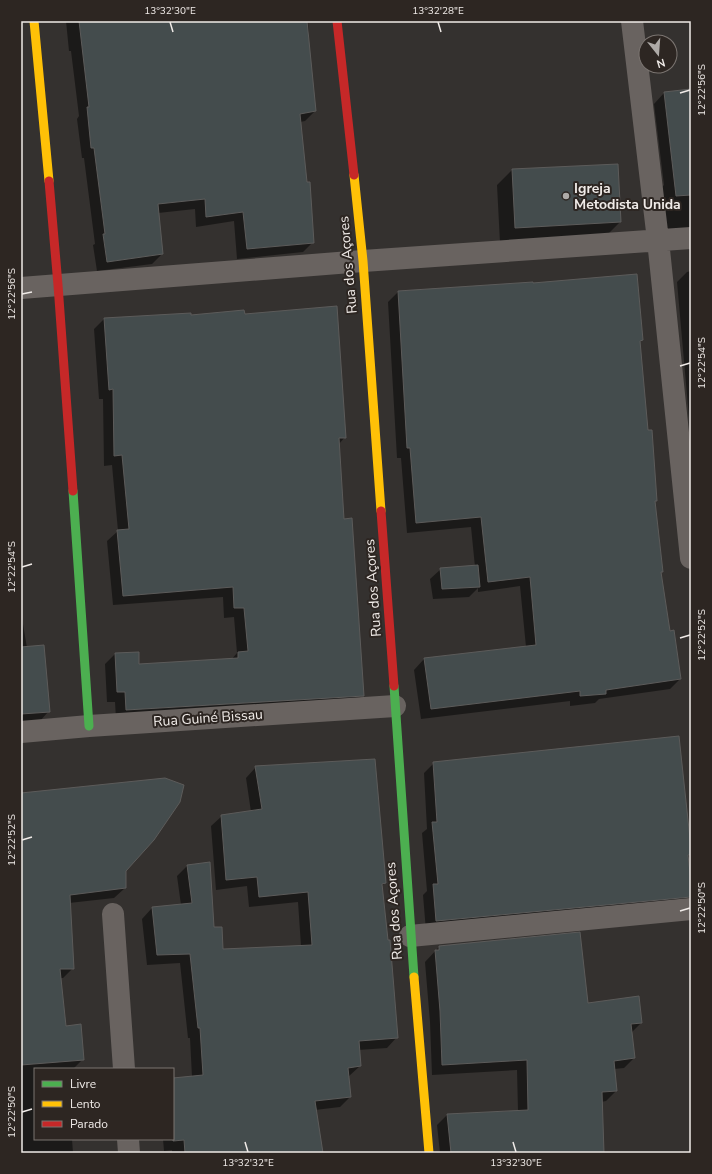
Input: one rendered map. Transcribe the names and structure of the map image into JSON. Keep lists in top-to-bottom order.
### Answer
{
  "streets": {
    "street": ["Rua dos Açores", "Rua Guiné Bissau"]
  },
  "crossings": [
    ["Rua dos Açores", "Rua Guiné Bissau"]
  ],
  "places": ["Igreja Metodista Unida"],
  "legend": ["Livre", "Lento", "Parado"],
  "north": "bottom",
  "coordinates": [
    "13°32'30\"E",
    "13°32'28\"E",
    "12°22'56\"S",
    "12°22'54\"S",
    "12°22'52\"S",
    "12°22'50\"S",
    "13°32'32\"E"
  ]
}
